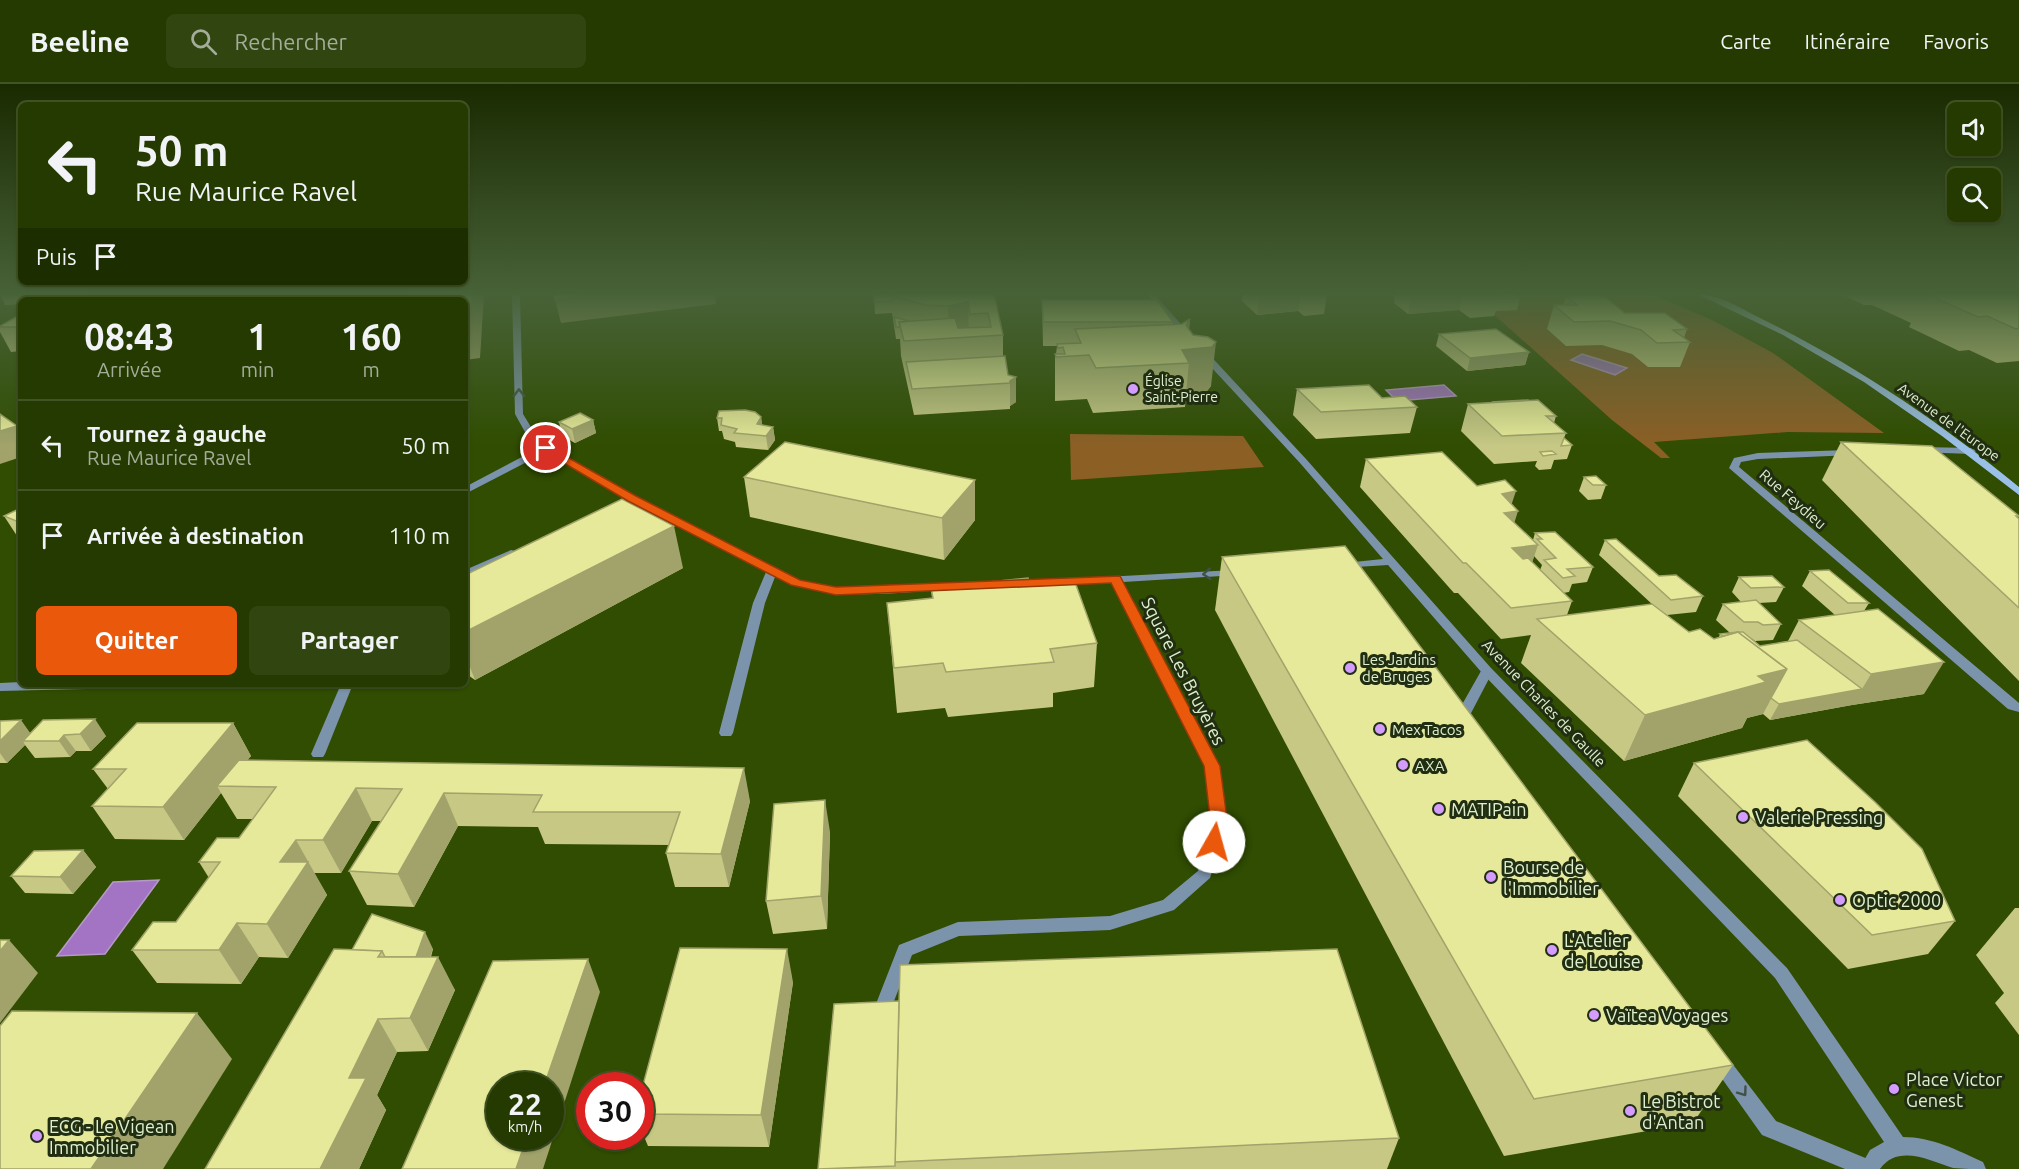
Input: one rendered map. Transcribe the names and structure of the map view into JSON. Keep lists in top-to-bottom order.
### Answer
{
  "streets": {
    "main road": ["Avenue de l'Europe"],
    "street": ["Rue Feydieu", "Square Les Bruyères", "Avenue Charles de Gaulle"]
  },
  "places": [
    "Église Saint-Pierre",
    "Les Jardins de Bruges",
    "Mex Tacos",
    "AXA",
    "MATIPain",
    "Valerie Pressing",
    "Bourse de l'Immobilier",
    "Optic 2000",
    "L'Atelier de Louise",
    "Vaïtea Voyages",
    "Place Victor Genest",
    "Le Bistrot d'Antan",
    "ECG - Le Vigean Immobilier"
  ],
  "page": {
    "header": "Beeline",
    "search": "Rechercher",
    "nav": ["Carte", "Itinéraire", "Favoris"],
    "turn": ["50 m", "Rue Maurice Ravel"],
    "then": "Puis",
    "eta": [
      "08:43",
      "Arrivée",
      "1",
      "min",
      "160",
      "m"
    ],
    "list": [
      {
        "name": "Tournez à gauche",
        "note": "Rue Maurice Ravel",
        "value": "50 m"
      },
      {
        "name": "Arrivée à destination",
        "value": "110 m"
      }
    ],
    "buttons": ["Quitter", "Partager"],
    "speed": "22 km/h",
    "limit": "30"
  }
}
